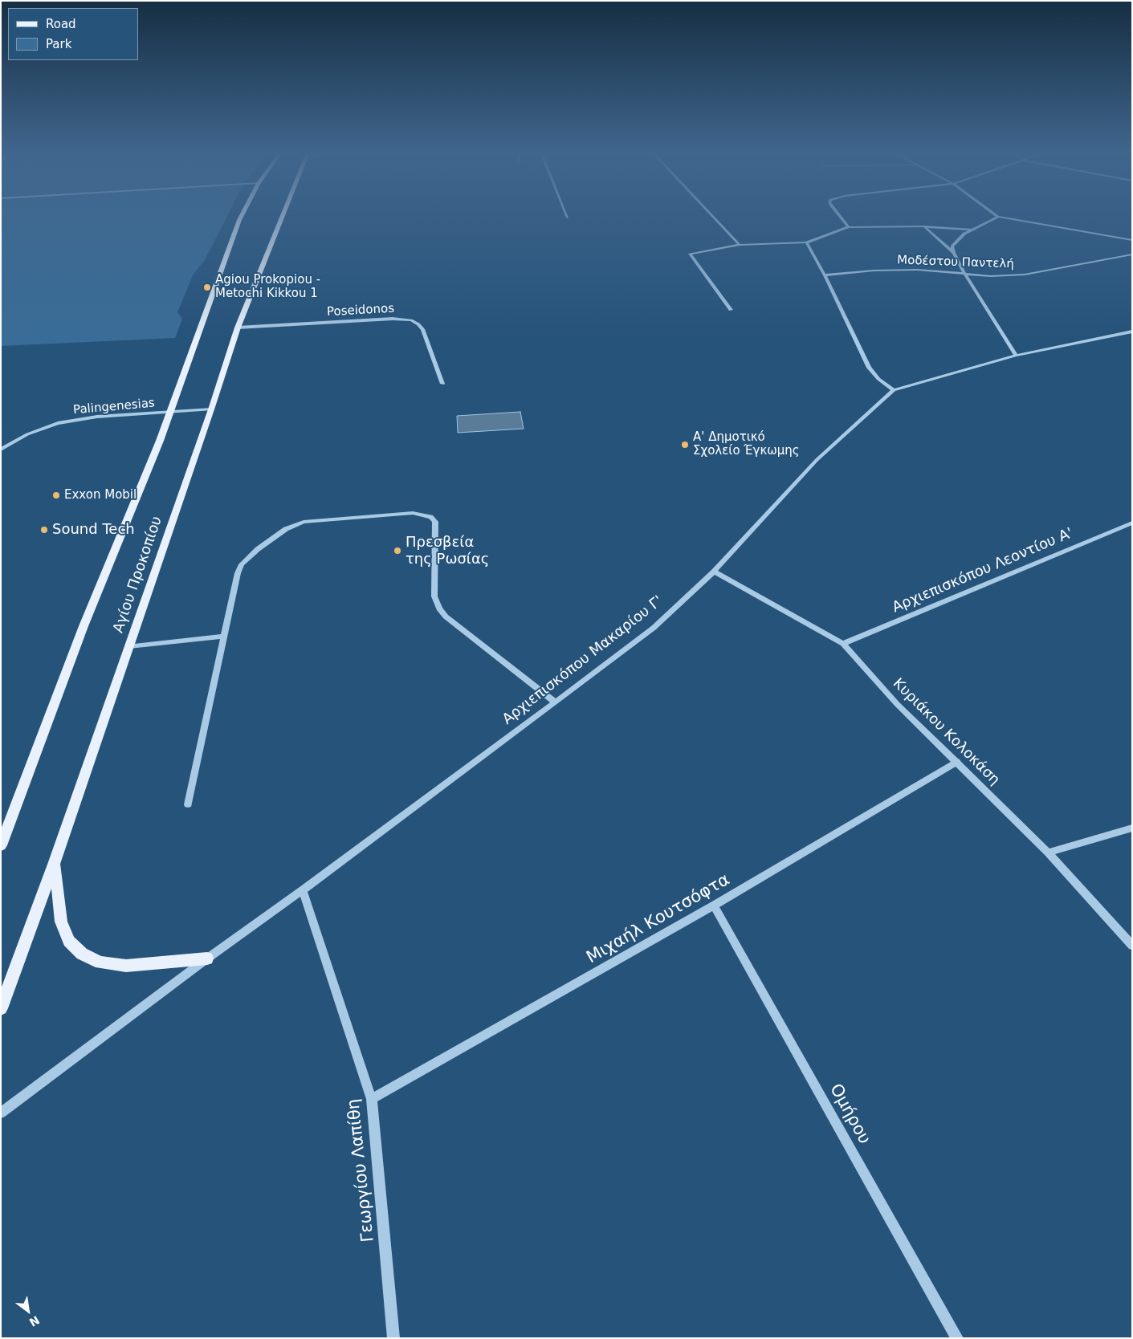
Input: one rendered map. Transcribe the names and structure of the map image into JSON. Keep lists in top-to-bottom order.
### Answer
{
  "streets": {
    "main road": ["Αγίου Προκοπίου"],
    "street": [
      "Μοδέστου Παντελή",
      "Poseidonos",
      "Palingenesias",
      "Αρχιεπισκόπου Λεοντίου Α'",
      "Αρχιεπισκόπου Μακαρίου Γ'",
      "Κυριάκου Κολοκάση",
      "Μιχαήλ Κουτσόφτα",
      "Ομήρου",
      "Γεωργίου Λαπίθη"
    ]
  },
  "crossings": [
    ["Poseidonos", "Αγίου Προκοπίου"],
    ["Palingenesias", "Αγίου Προκοπίου"],
    ["Αρχιεπισκόπου Λεοντίου Α'", "Κυριάκου Κολοκάση"],
    ["Αρχιεπισκόπου Μακαρίου Γ'", "Κυριάκου Κολοκάση"],
    ["Αρχιεπισκόπου Μακαρίου Γ'", "Γεωργίου Λαπίθη"],
    ["Κυριάκου Κολοκάση", "Μιχαήλ Κουτσόφτα"],
    ["Μιχαήλ Κουτσόφτα", "Ομήρου"],
    ["Μιχαήλ Κουτσόφτα", "Γεωργίου Λαπίθη"]
  ],
  "places": [
    "Agiou Prokopiou - Metochi Kikkou 1",
    "Α' Δημοτικό Σχολείο Έγκωμης",
    "Exxon Mobil",
    "Sound Tech",
    "Πρεσβεία της Ρωσίας"
  ],
  "legend": ["Road", "Park"],
  "north": "bottom right"
}
